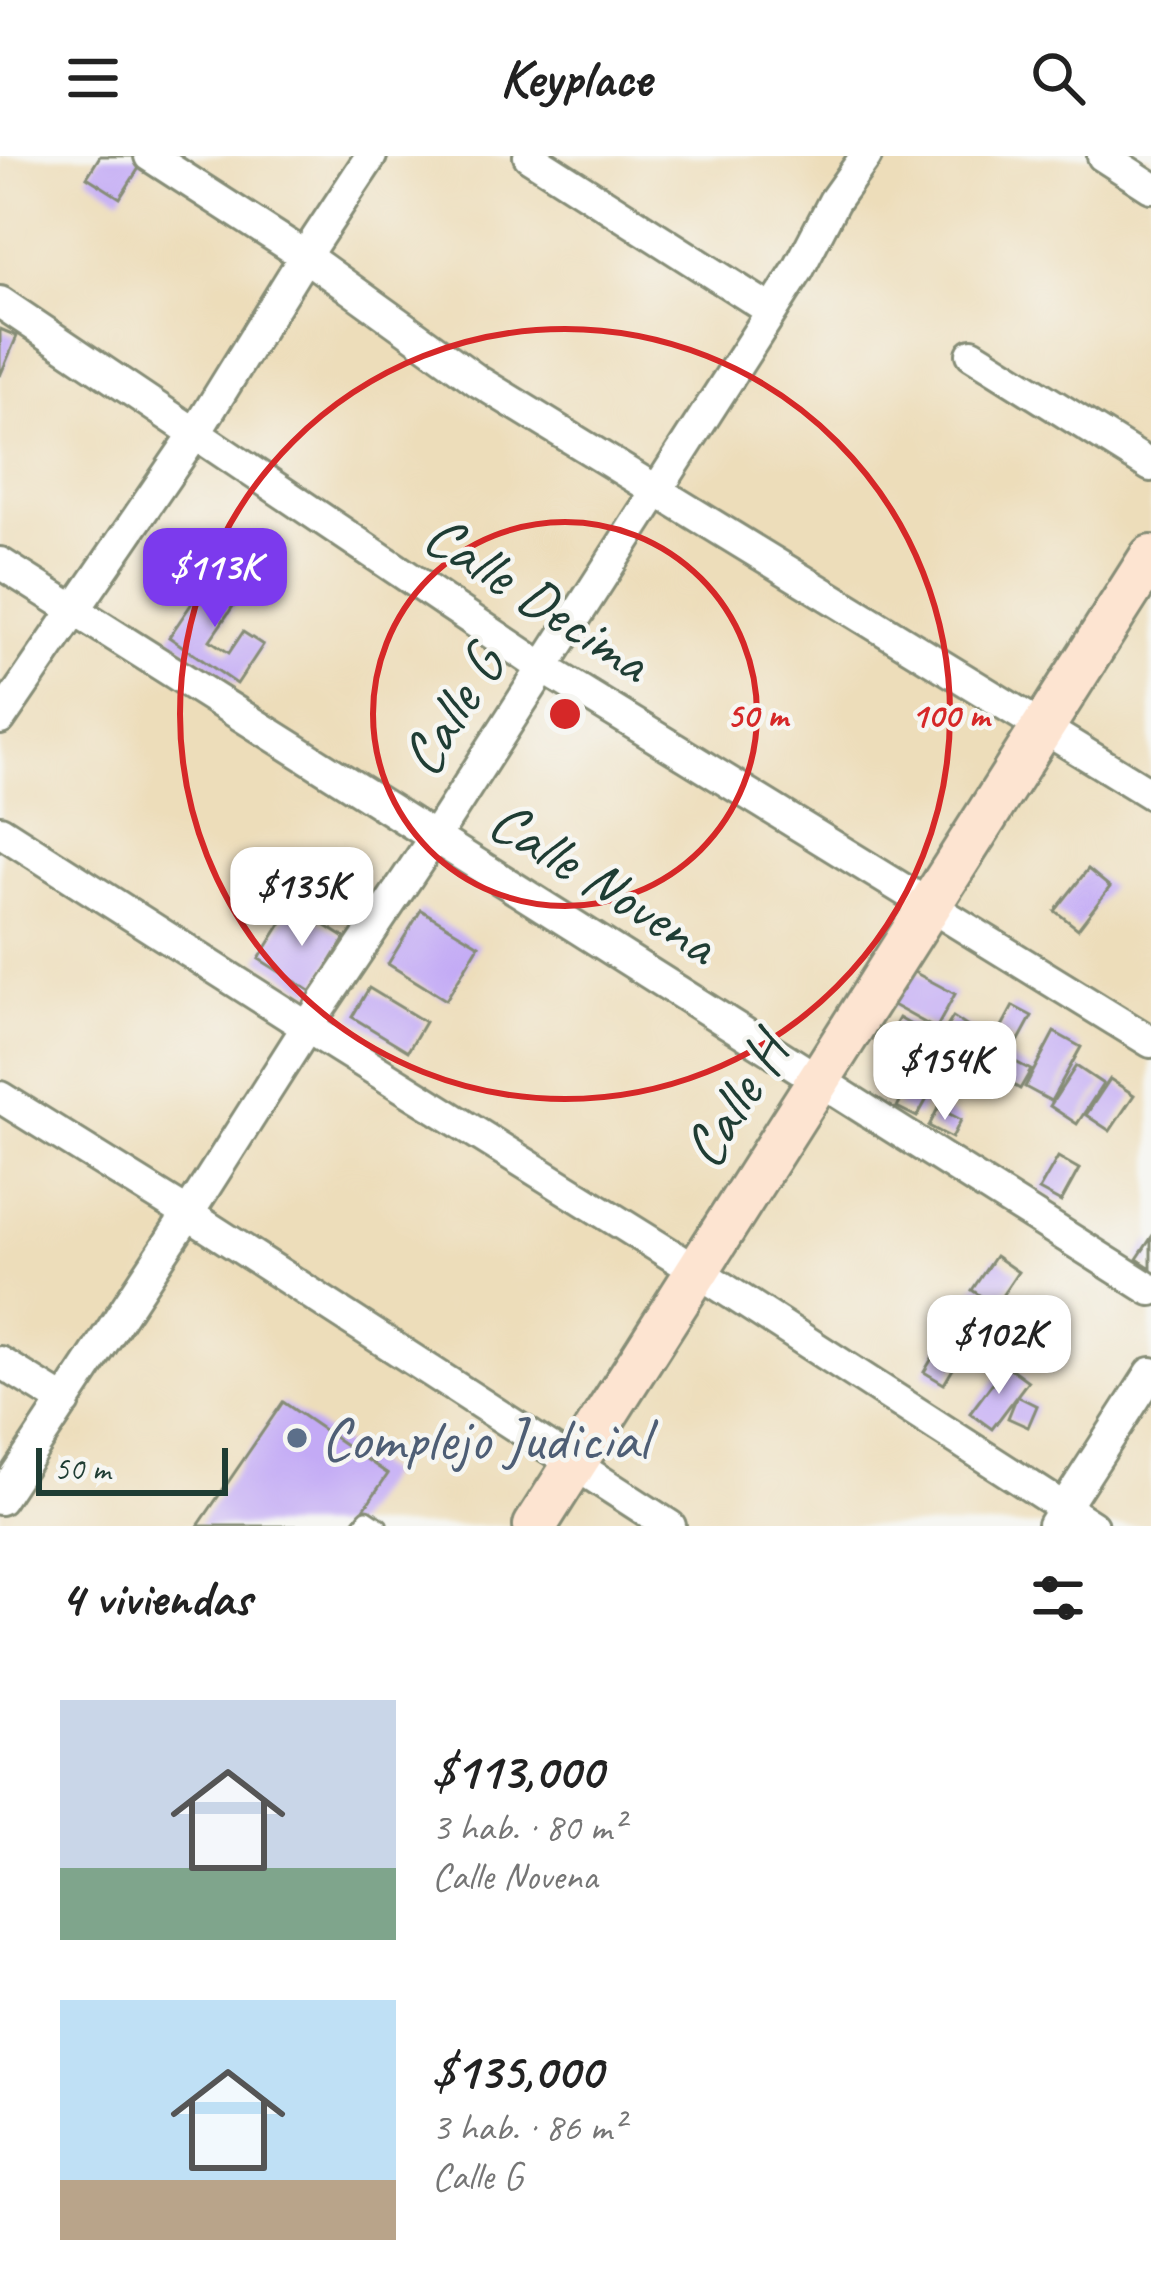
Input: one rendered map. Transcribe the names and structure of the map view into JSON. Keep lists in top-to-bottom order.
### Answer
{
  "streets": {
    "street": [
      "Calle Decima",
      "Calle G",
      "Calle Novena",
      "Calle H"
    ]
  },
  "crossings": [
    ["Calle Decima", "Calle G"],
    ["Calle Decima", "Calle H"],
    ["Calle G", "Calle Novena"],
    ["Calle Novena", "Calle H"]
  ],
  "places": ["Complejo Judicial"],
  "scale_bar": "50 m",
  "page": {
    "header": "Keyplace",
    "price": [
      "$113K",
      "$135K",
      "$154K",
      "$102K"
    ],
    "scale": "50 m",
    "heading": "4 viviendas",
    "list": [
      {
        "name": "$113,000",
        "note": "3 hab. · 80 m² · Calle Novena"
      },
      {
        "name": "$135,000",
        "note": "3 hab. · 86 m² · Calle G"
      }
    ]
  },
  "rings": ["50 m", "100 m"]
}
